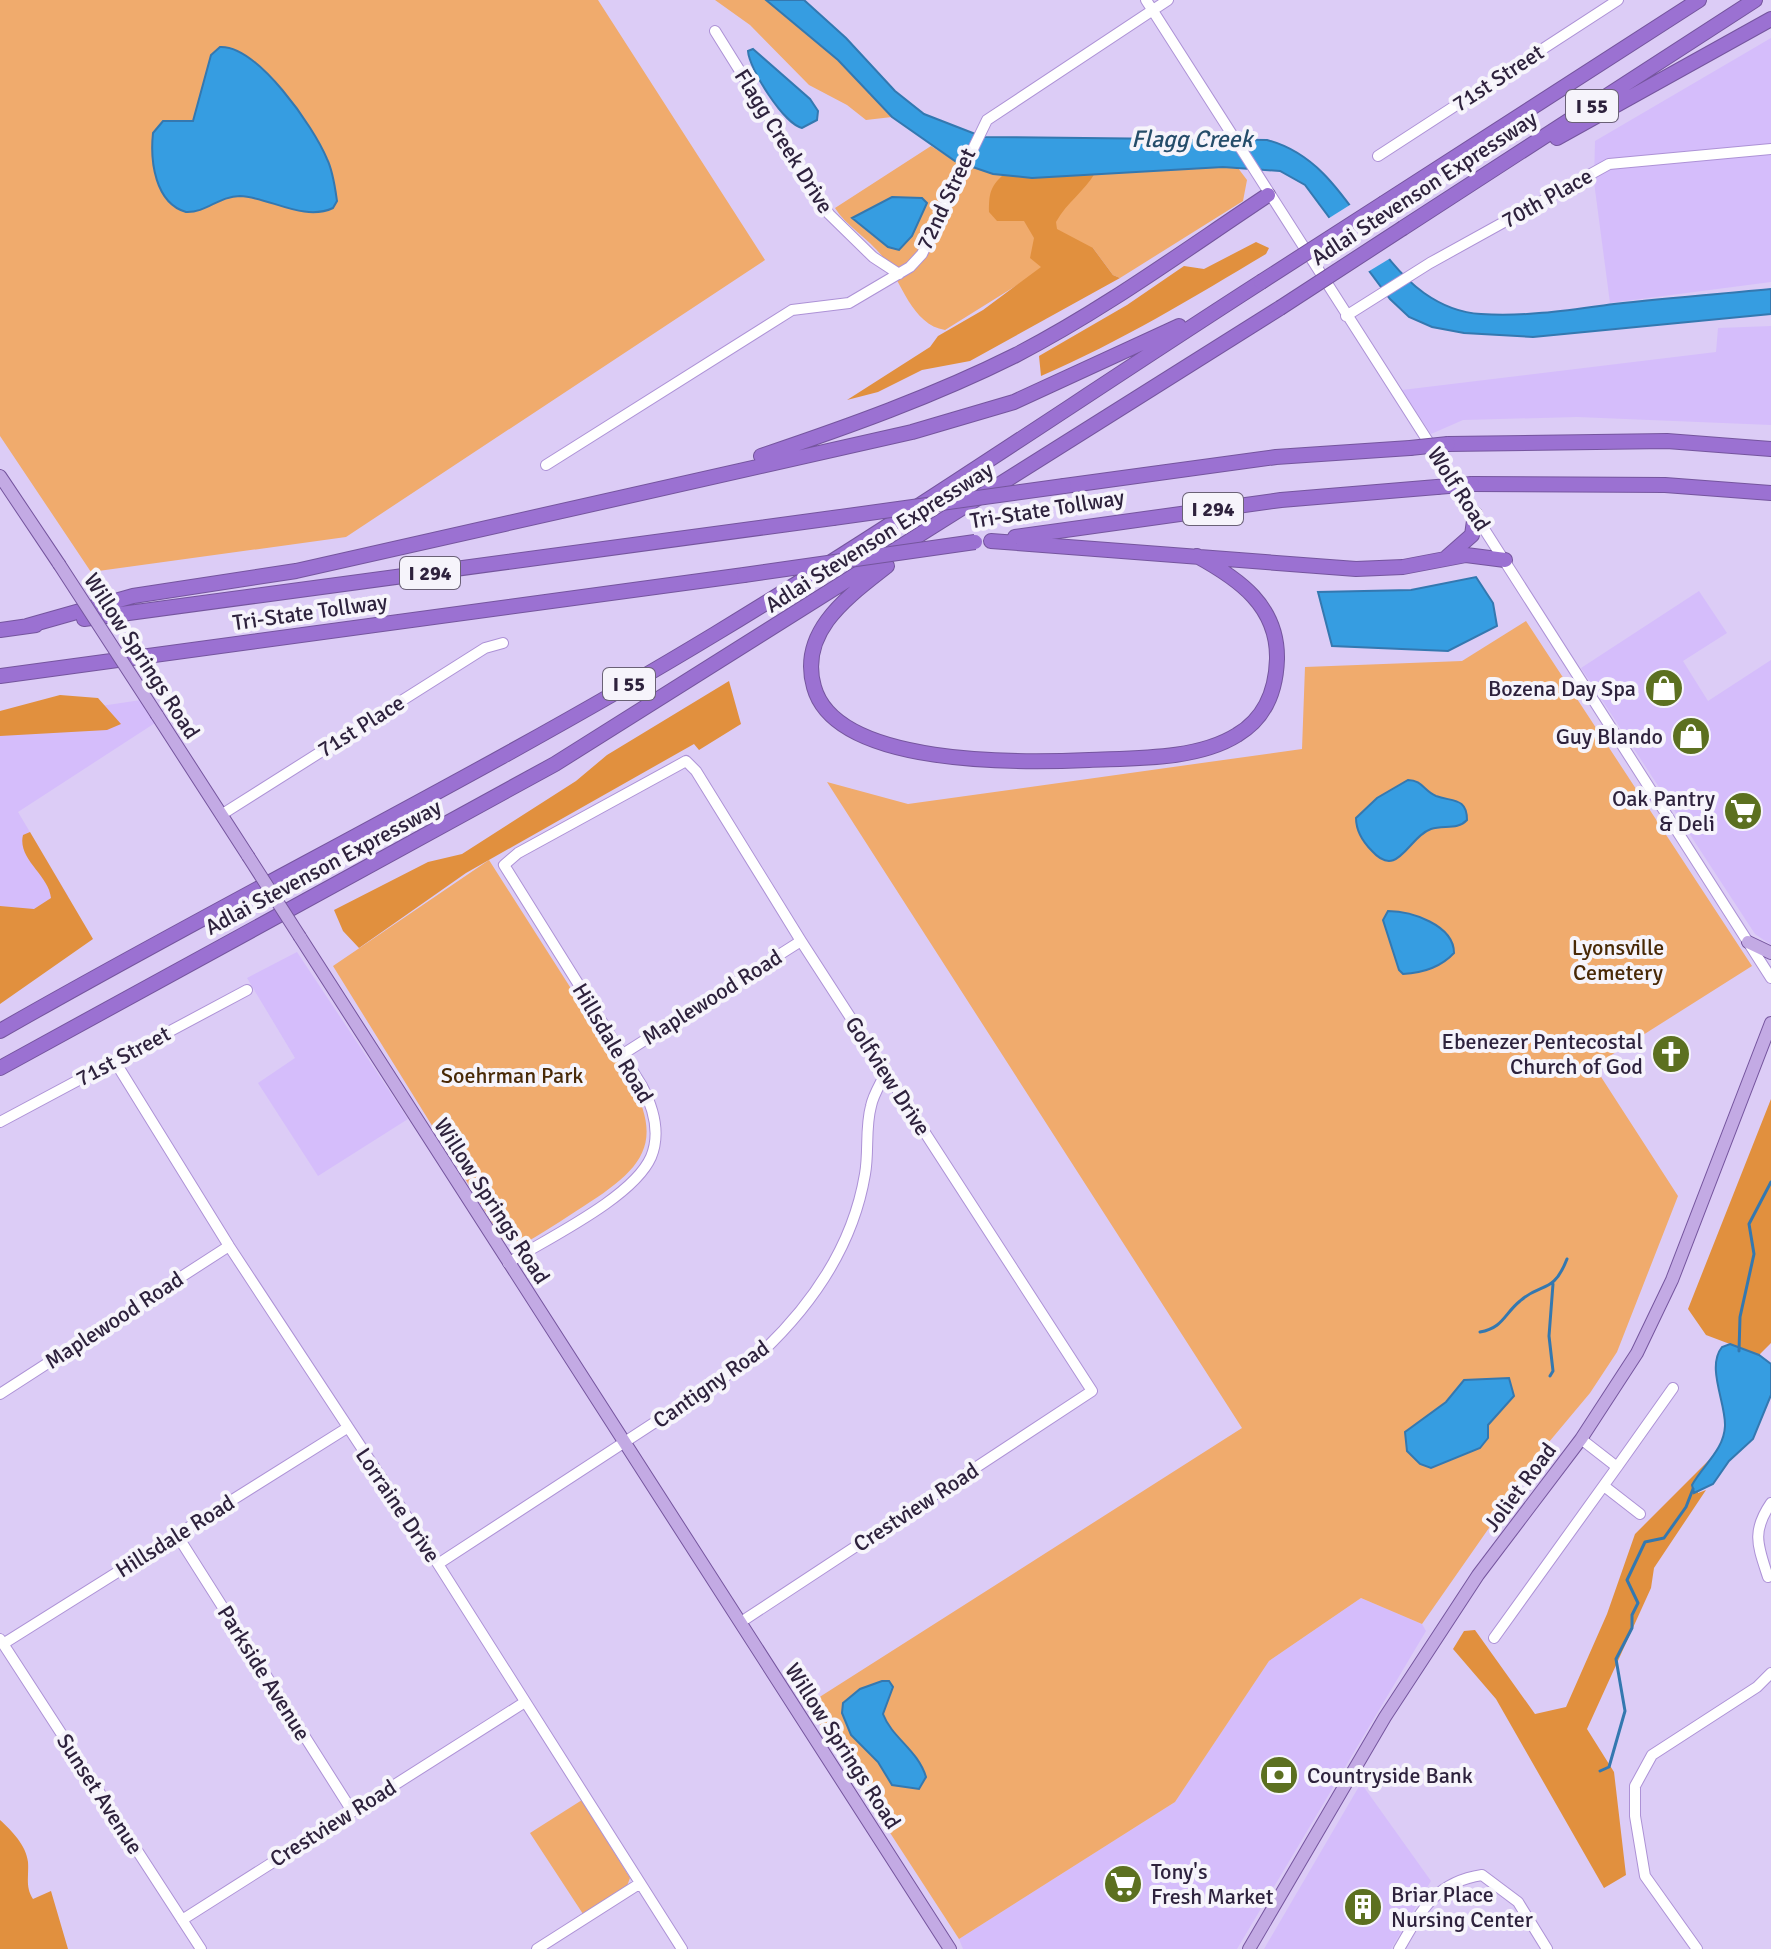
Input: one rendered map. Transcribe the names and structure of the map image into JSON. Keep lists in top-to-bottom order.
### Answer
{
  "streets": {
    "highway": [
      "I 55",
      "Adlai Stevenson Expressway",
      "Tri-State Tollway",
      "I 294"
    ],
    "main road": ["Willow Springs Road", "Joliet Road"],
    "street": [
      "71st Street",
      "Flagg Creek Drive",
      "70th Place",
      "72nd Street",
      "Wolf Road",
      "71st Place",
      "Maplewood Road",
      "Hillsdale Road",
      "Golfview Drive",
      "Cantigny Road",
      "Lorraine Drive",
      "Crestview Road",
      "Parkside Avenue",
      "Sunset Avenue"
    ]
  },
  "crossings": [
    ["71st Street", "Lorraine Drive"],
    ["Flagg Creek Drive", "72nd Street"],
    ["70th Place", "Wolf Road"],
    ["72nd Street", "Wolf Road"],
    ["Willow Springs Road", "71st Place"],
    ["Willow Springs Road", "Hillsdale Road"],
    ["Willow Springs Road", "Cantigny Road"],
    ["Willow Springs Road", "Crestview Road"],
    ["Maplewood Road", "Hillsdale Road"],
    ["Maplewood Road", "Golfview Drive"],
    ["Maplewood Road", "Lorraine Drive"],
    ["Hillsdale Road", "Golfview Drive"],
    ["Hillsdale Road", "Lorraine Drive"],
    ["Hillsdale Road", "Parkside Avenue"],
    ["Hillsdale Road", "Sunset Avenue"],
    ["Golfview Drive", "Cantigny Road"],
    ["Golfview Drive", "Crestview Road"],
    ["Cantigny Road", "Lorraine Drive"],
    ["Lorraine Drive", "Crestview Road"],
    ["Crestview Road", "Parkside Avenue"],
    ["Crestview Road", "Sunset Avenue"]
  ],
  "water": ["Flagg Creek"],
  "parks": ["Lyonsville Cemetery", "Soehrman Park"],
  "places": {
    "shop": ["Bozena Day Spa", "Guy Blando"],
    "supermarket": ["Oak Pantry & Deli", "Tony's Fresh Market"],
    "church": ["Ebenezer Pentecostal Church of God"],
    "bank": ["Countryside Bank"],
    "building": ["Briar Place Nursing Center"]
  }
}
